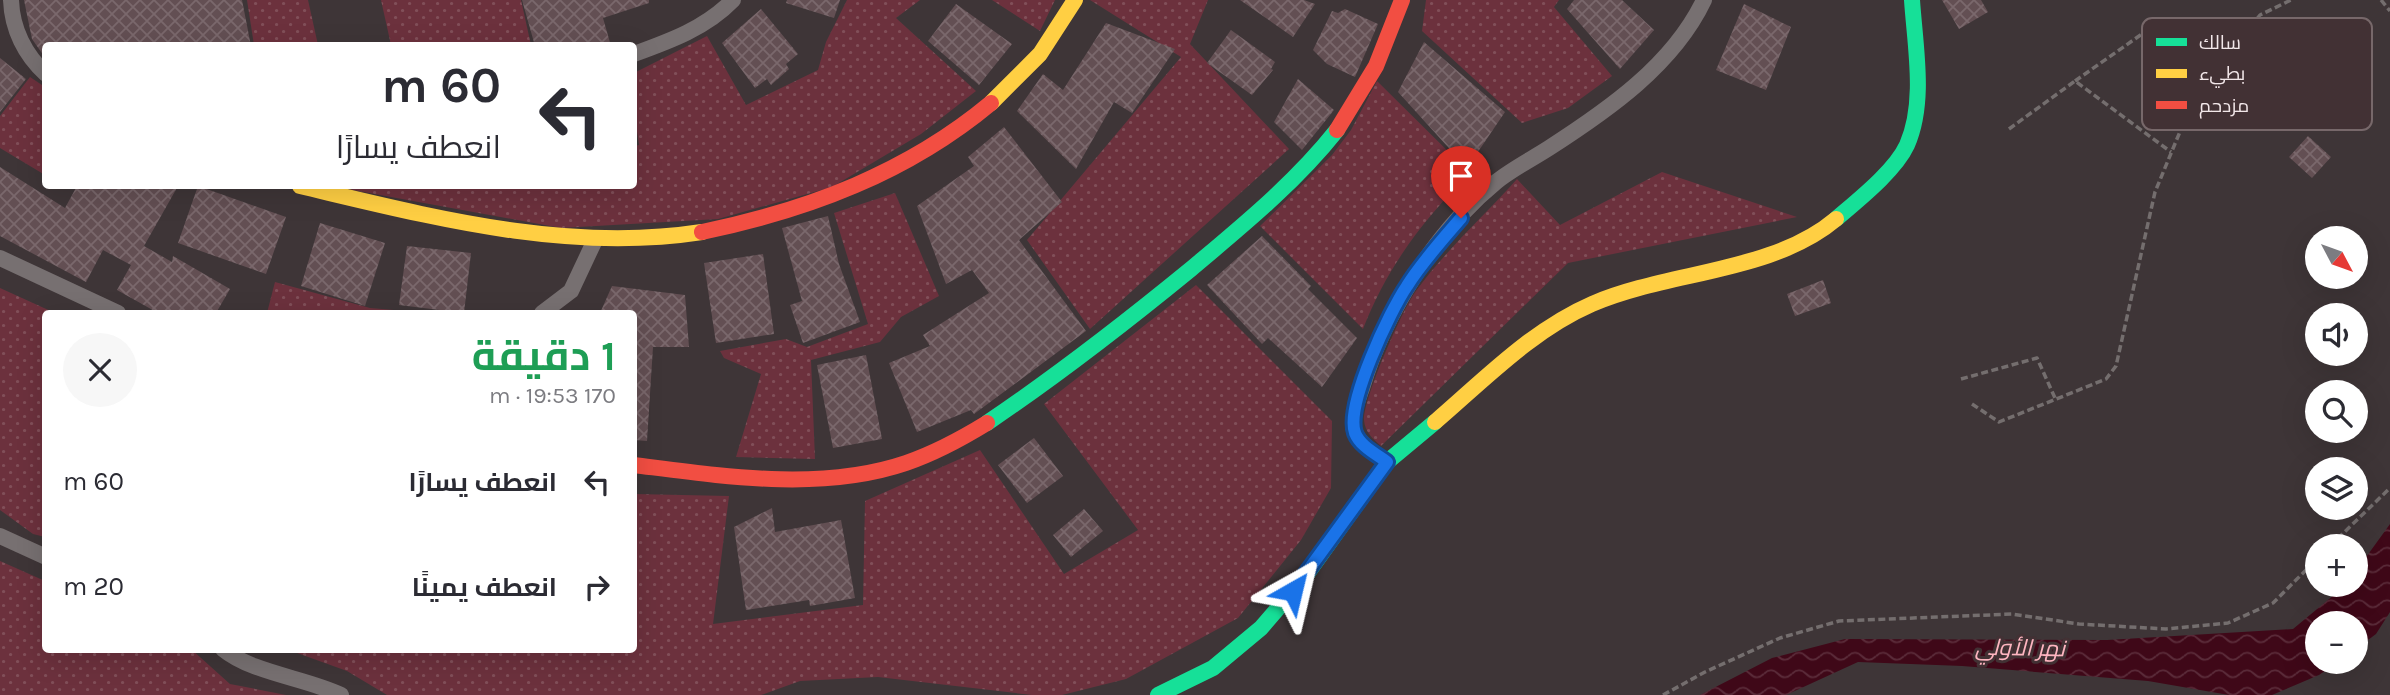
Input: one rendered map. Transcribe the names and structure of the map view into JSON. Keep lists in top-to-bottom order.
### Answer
{
  "water": ["نهر الأولي"],
  "legend": ["سالك", "بطيء", "مزدحم"],
  "north": "bottom right",
  "page": {
    "turn": ["60 m", "انعطف يسارًا"],
    "map_buttons": ["+", "−"],
    "heading": ["1 دقيقة", "170 m · 19:53"],
    "list": [
      {
        "name": "انعطف يسارًا",
        "value": "60 m"
      },
      {
        "name": "انعطف يمينًا",
        "value": "20 m"
      }
    ]
  }
}
